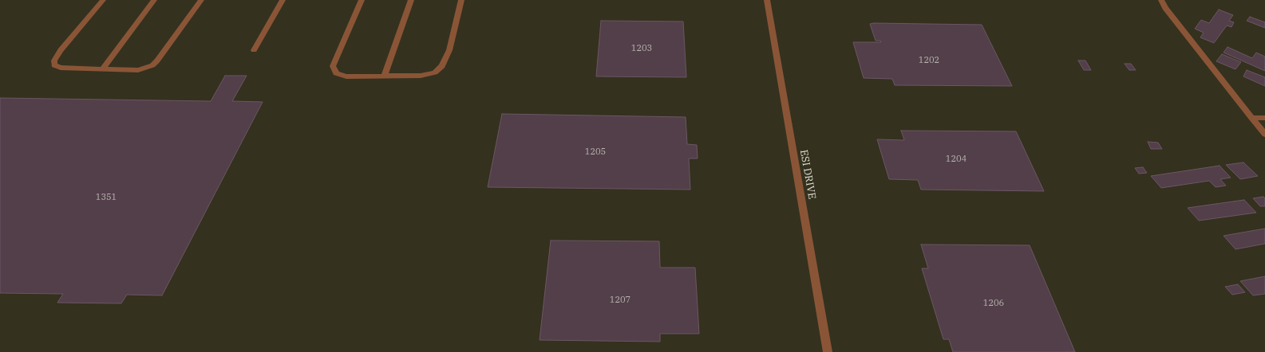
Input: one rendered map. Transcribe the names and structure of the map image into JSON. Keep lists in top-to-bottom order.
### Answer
{
  "streets": {
    "street": ["ESI DRIVE"]
  },
  "house_numbers": [
    "1203",
    "1202",
    "1205",
    "1204",
    "1351",
    "1207",
    "1206"
  ]
}
